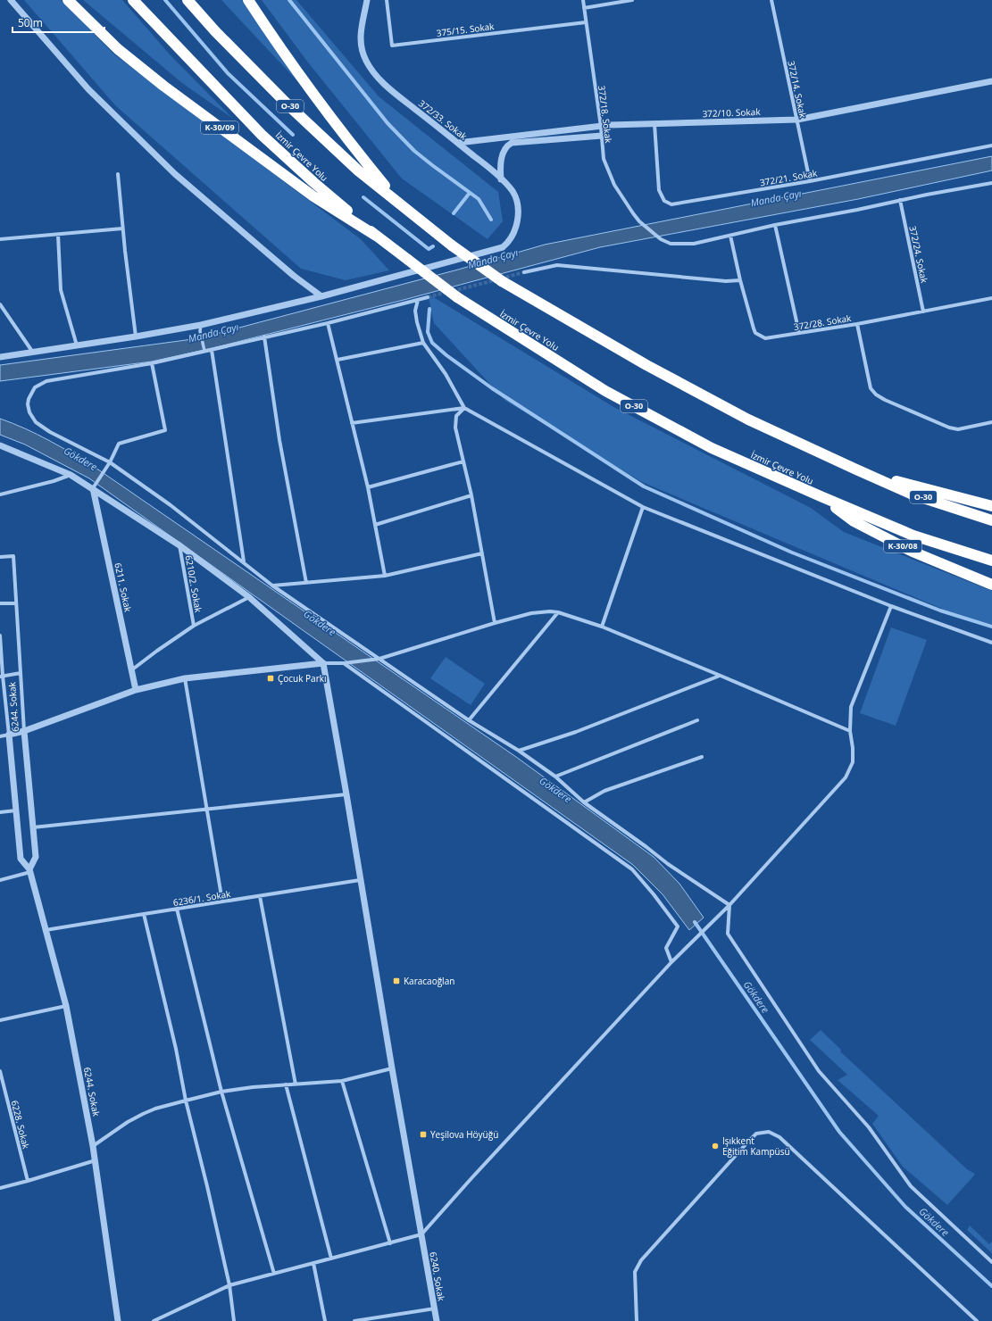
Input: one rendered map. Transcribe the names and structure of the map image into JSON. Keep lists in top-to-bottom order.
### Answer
{
  "streets": {
    "highway": [
      "O-30",
      "K-30/09",
      "İzmir Çevre Yolu",
      "K-30/08"
    ],
    "street": [
      "375/15. Sokak",
      "372/14. Sokak",
      "372/10. Sokak",
      "372/18. Sokak",
      "372/33. Sokak",
      "372/21. Sokak",
      "372/24. Sokak",
      "372/28. Sokak",
      "6210/2. Sokak",
      "6211. Sokak",
      "6244. Sokak",
      "6236/1. Sokak",
      "6228. Sokak",
      "6240. Sokak"
    ]
  },
  "crossings": [
    ["375/15. Sokak", "372/18. Sokak"],
    ["372/14. Sokak", "372/10. Sokak"],
    ["372/14. Sokak", "372/21. Sokak"],
    ["372/10. Sokak", "372/18. Sokak"],
    ["372/10. Sokak", "372/21. Sokak"],
    ["372/18. Sokak", "372/28. Sokak"],
    ["K-30/09", "İzmir Çevre Yolu"],
    ["İzmir Çevre Yolu", "K-30/08"],
    ["372/24. Sokak", "372/28. Sokak"],
    ["6244. Sokak", "6236/1. Sokak"],
    ["6236/1. Sokak", "6240. Sokak"]
  ],
  "water": ["Manda Çayı", "Gökdere"],
  "places": {
    "transit": ["Çocuk Parkı", "Karacaoğlan", "Yeşilova Höyüğü"],
    "other": ["Işıkkent Eğitim Kampüsü"]
  },
  "scale_bar": "50 m"
}
